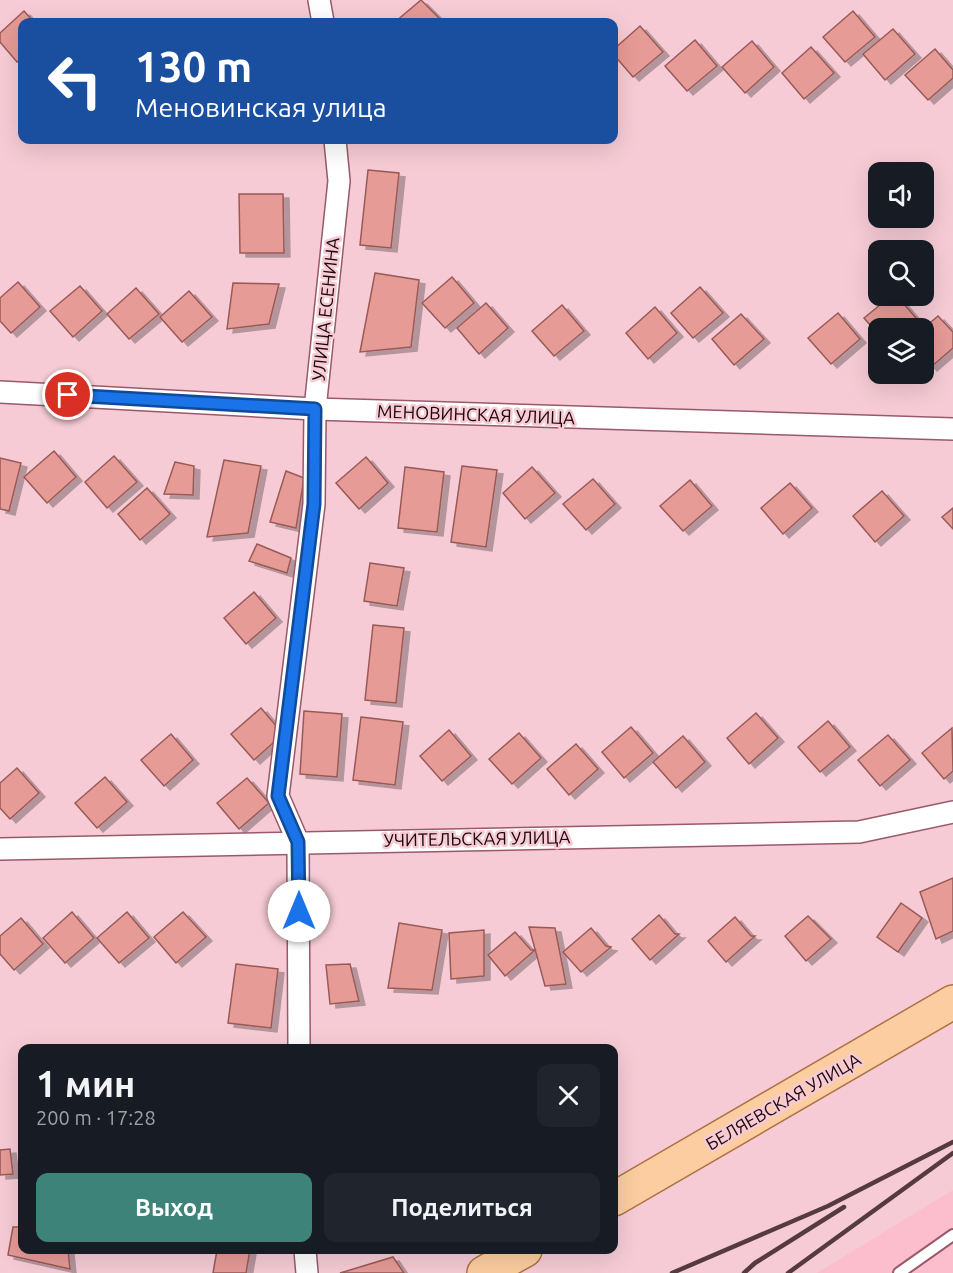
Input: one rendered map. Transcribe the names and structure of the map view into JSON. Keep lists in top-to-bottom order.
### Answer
{
  "streets": {
    "main road": ["БЕЛЯЕВСКАЯ УЛИЦА"],
    "street": ["УЛИЦА ЕСЕНИНА", "МЕНОВИНСКАЯ УЛИЦА", "УЧИТЕЛЬСКАЯ УЛИЦА"]
  },
  "crossings": [
    ["УЛИЦА ЕСЕНИНА", "МЕНОВИНСКАЯ УЛИЦА"],
    ["УЛИЦА ЕСЕНИНА", "УЧИТЕЛЬСКАЯ УЛИЦА"]
  ],
  "page": {
    "turn": ["130 m", "Меновинская улица"],
    "heading": ["1 мин", "200 m · 17:28"],
    "buttons": ["Выход", "Поделиться"]
  }
}
